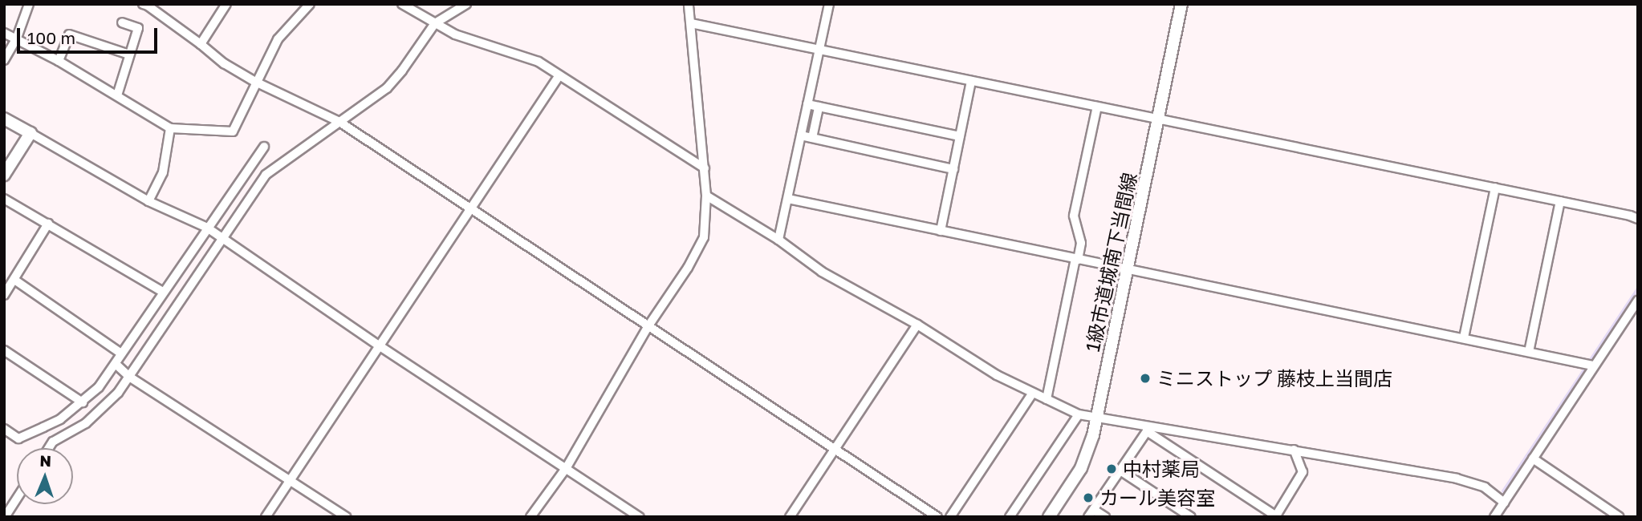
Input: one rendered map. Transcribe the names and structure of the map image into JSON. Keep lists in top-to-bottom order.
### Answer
{
  "streets": {
    "street": ["1級市道城南下当間線"]
  },
  "places": ["ミニストップ 藤枝上当間店", "中村薬局", "カール美容室"],
  "scale_bar": "100 m",
  "north": "top"
}
